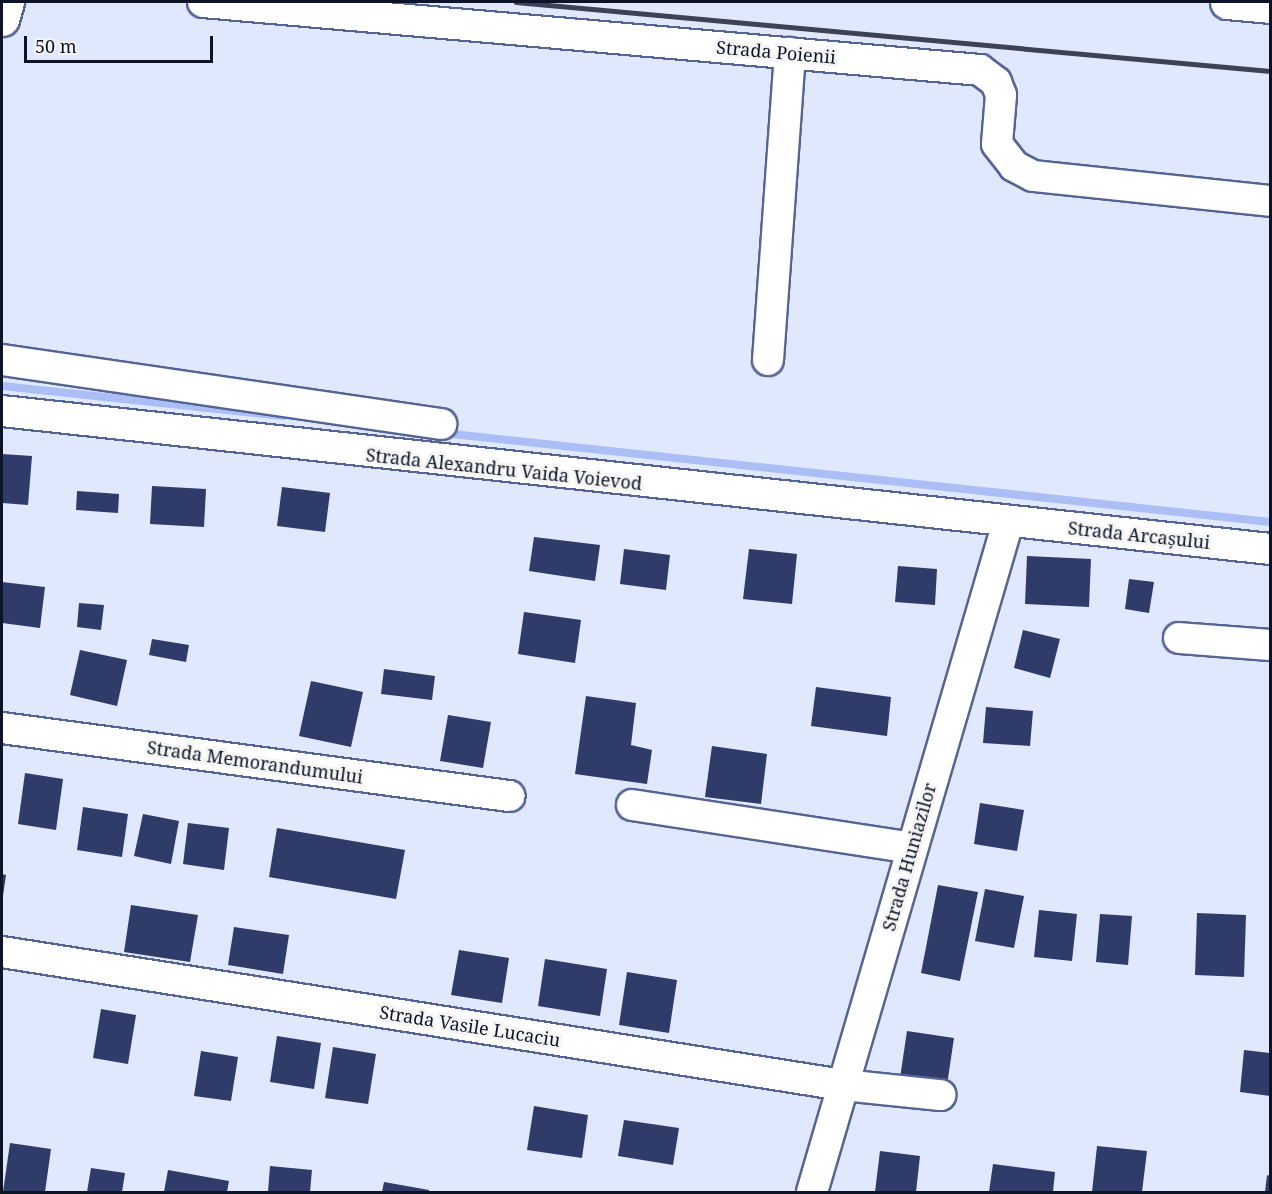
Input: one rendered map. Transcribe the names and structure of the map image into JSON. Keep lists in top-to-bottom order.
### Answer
{
  "streets": {
    "street": [
      "Strada Poienii",
      "Strada Alexandru Vaida Voievod",
      "Strada Arcașului",
      "Strada Memorandumului",
      "Strada Huniazilor",
      "Strada Vasile Lucaciu"
    ]
  },
  "crossings": [
    ["Strada Alexandru Vaida Voievod", "Strada Arcașului"],
    ["Strada Alexandru Vaida Voievod", "Strada Huniazilor"],
    ["Strada Arcașului", "Strada Huniazilor"],
    ["Strada Huniazilor", "Strada Vasile Lucaciu"]
  ],
  "scale_bar": "50 m"
}
